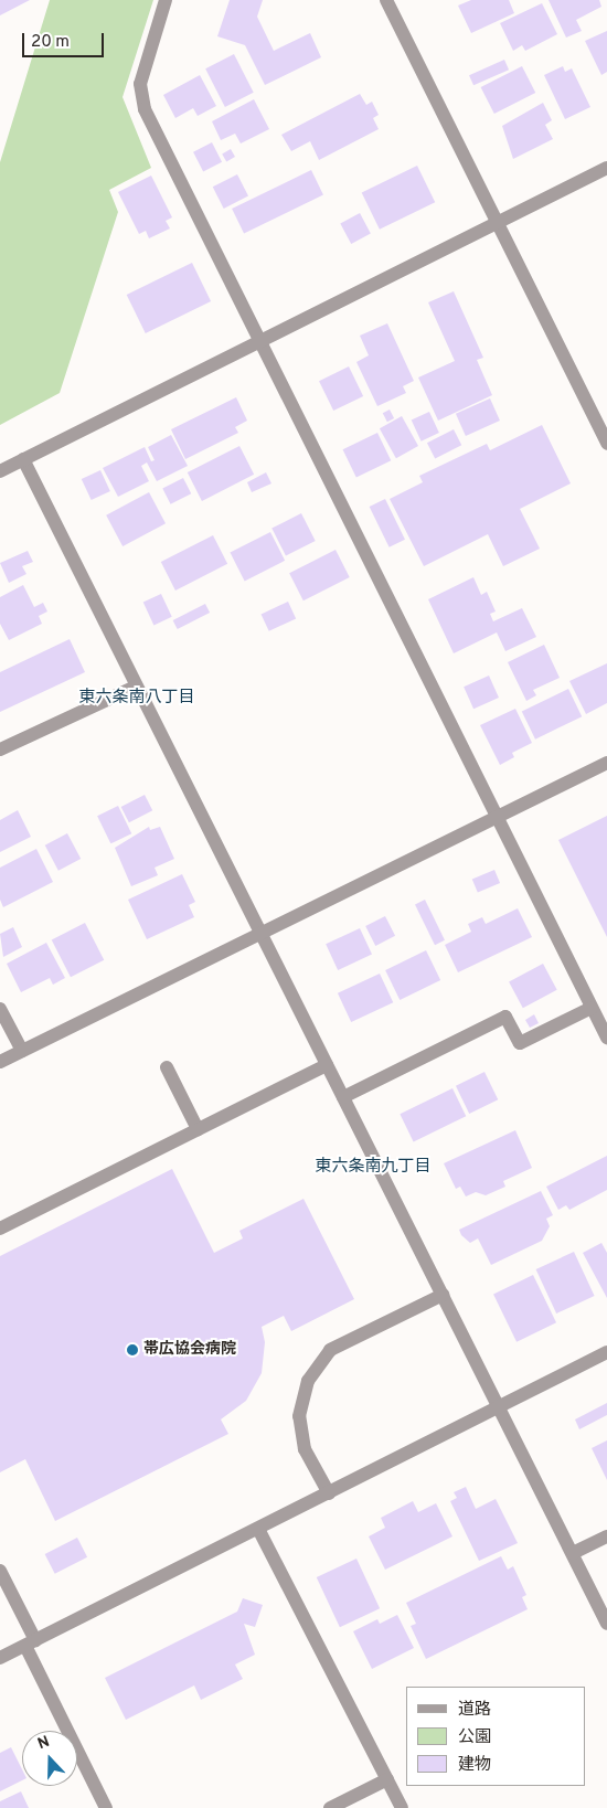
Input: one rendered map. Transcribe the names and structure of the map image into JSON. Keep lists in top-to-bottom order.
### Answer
{
  "districts": ["東六条南八丁目", "東六条南九丁目"],
  "places": ["帯広協会病院"],
  "legend": ["道路", "公園", "建物"],
  "scale_bar": "20 m",
  "north": "top"
}
